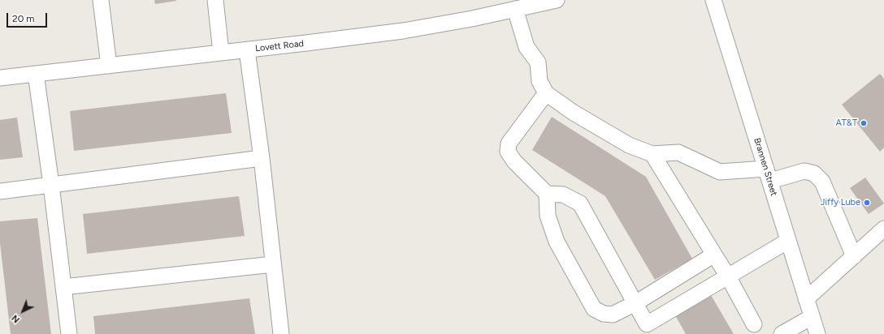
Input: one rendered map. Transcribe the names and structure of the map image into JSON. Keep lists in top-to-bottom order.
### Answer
{
  "streets": {
    "street": ["Lovett Road", "Brannen Street"]
  },
  "places": ["AT&T", "Jiffy Lube"],
  "scale_bar": "20 m",
  "north": "bottom left"
}
